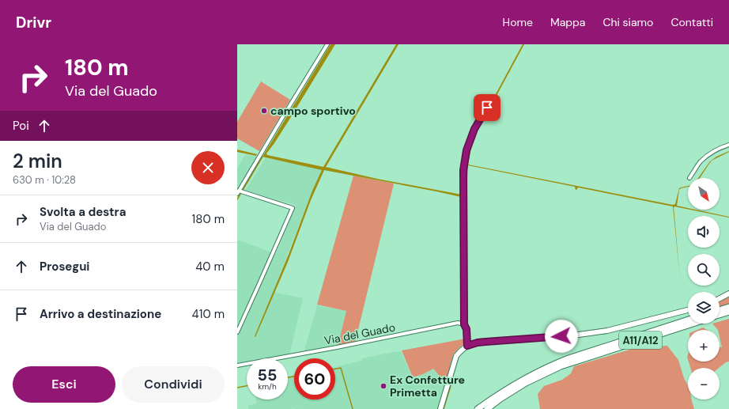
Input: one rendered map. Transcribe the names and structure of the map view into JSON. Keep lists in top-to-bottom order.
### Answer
{
  "streets": {
    "highway": ["A11/A12"],
    "street": ["Via del Guado"]
  },
  "places": ["campo sportivo", "Ex Confetture Primetta"],
  "north": "bottom right",
  "page": {
    "header": "Drivr",
    "nav": [
      "Home",
      "Mappa",
      "Chi siamo",
      "Contatti"
    ],
    "turn": ["180 m", "Via del Guado"],
    "then": "Poi",
    "heading": ["2 min", "630 m · 10:28"],
    "map_buttons": ["+", "−"],
    "list": [
      {
        "name": "Svolta a destra",
        "note": "Via del Guado",
        "value": "180 m"
      },
      {
        "name": "Prosegui",
        "value": "40 m"
      },
      {
        "name": "Arrivo a destinazione",
        "value": "410 m"
      }
    ],
    "speed": "55 km/h",
    "limit": "60",
    "buttons": ["Esci", "Condividi"]
  }
}
